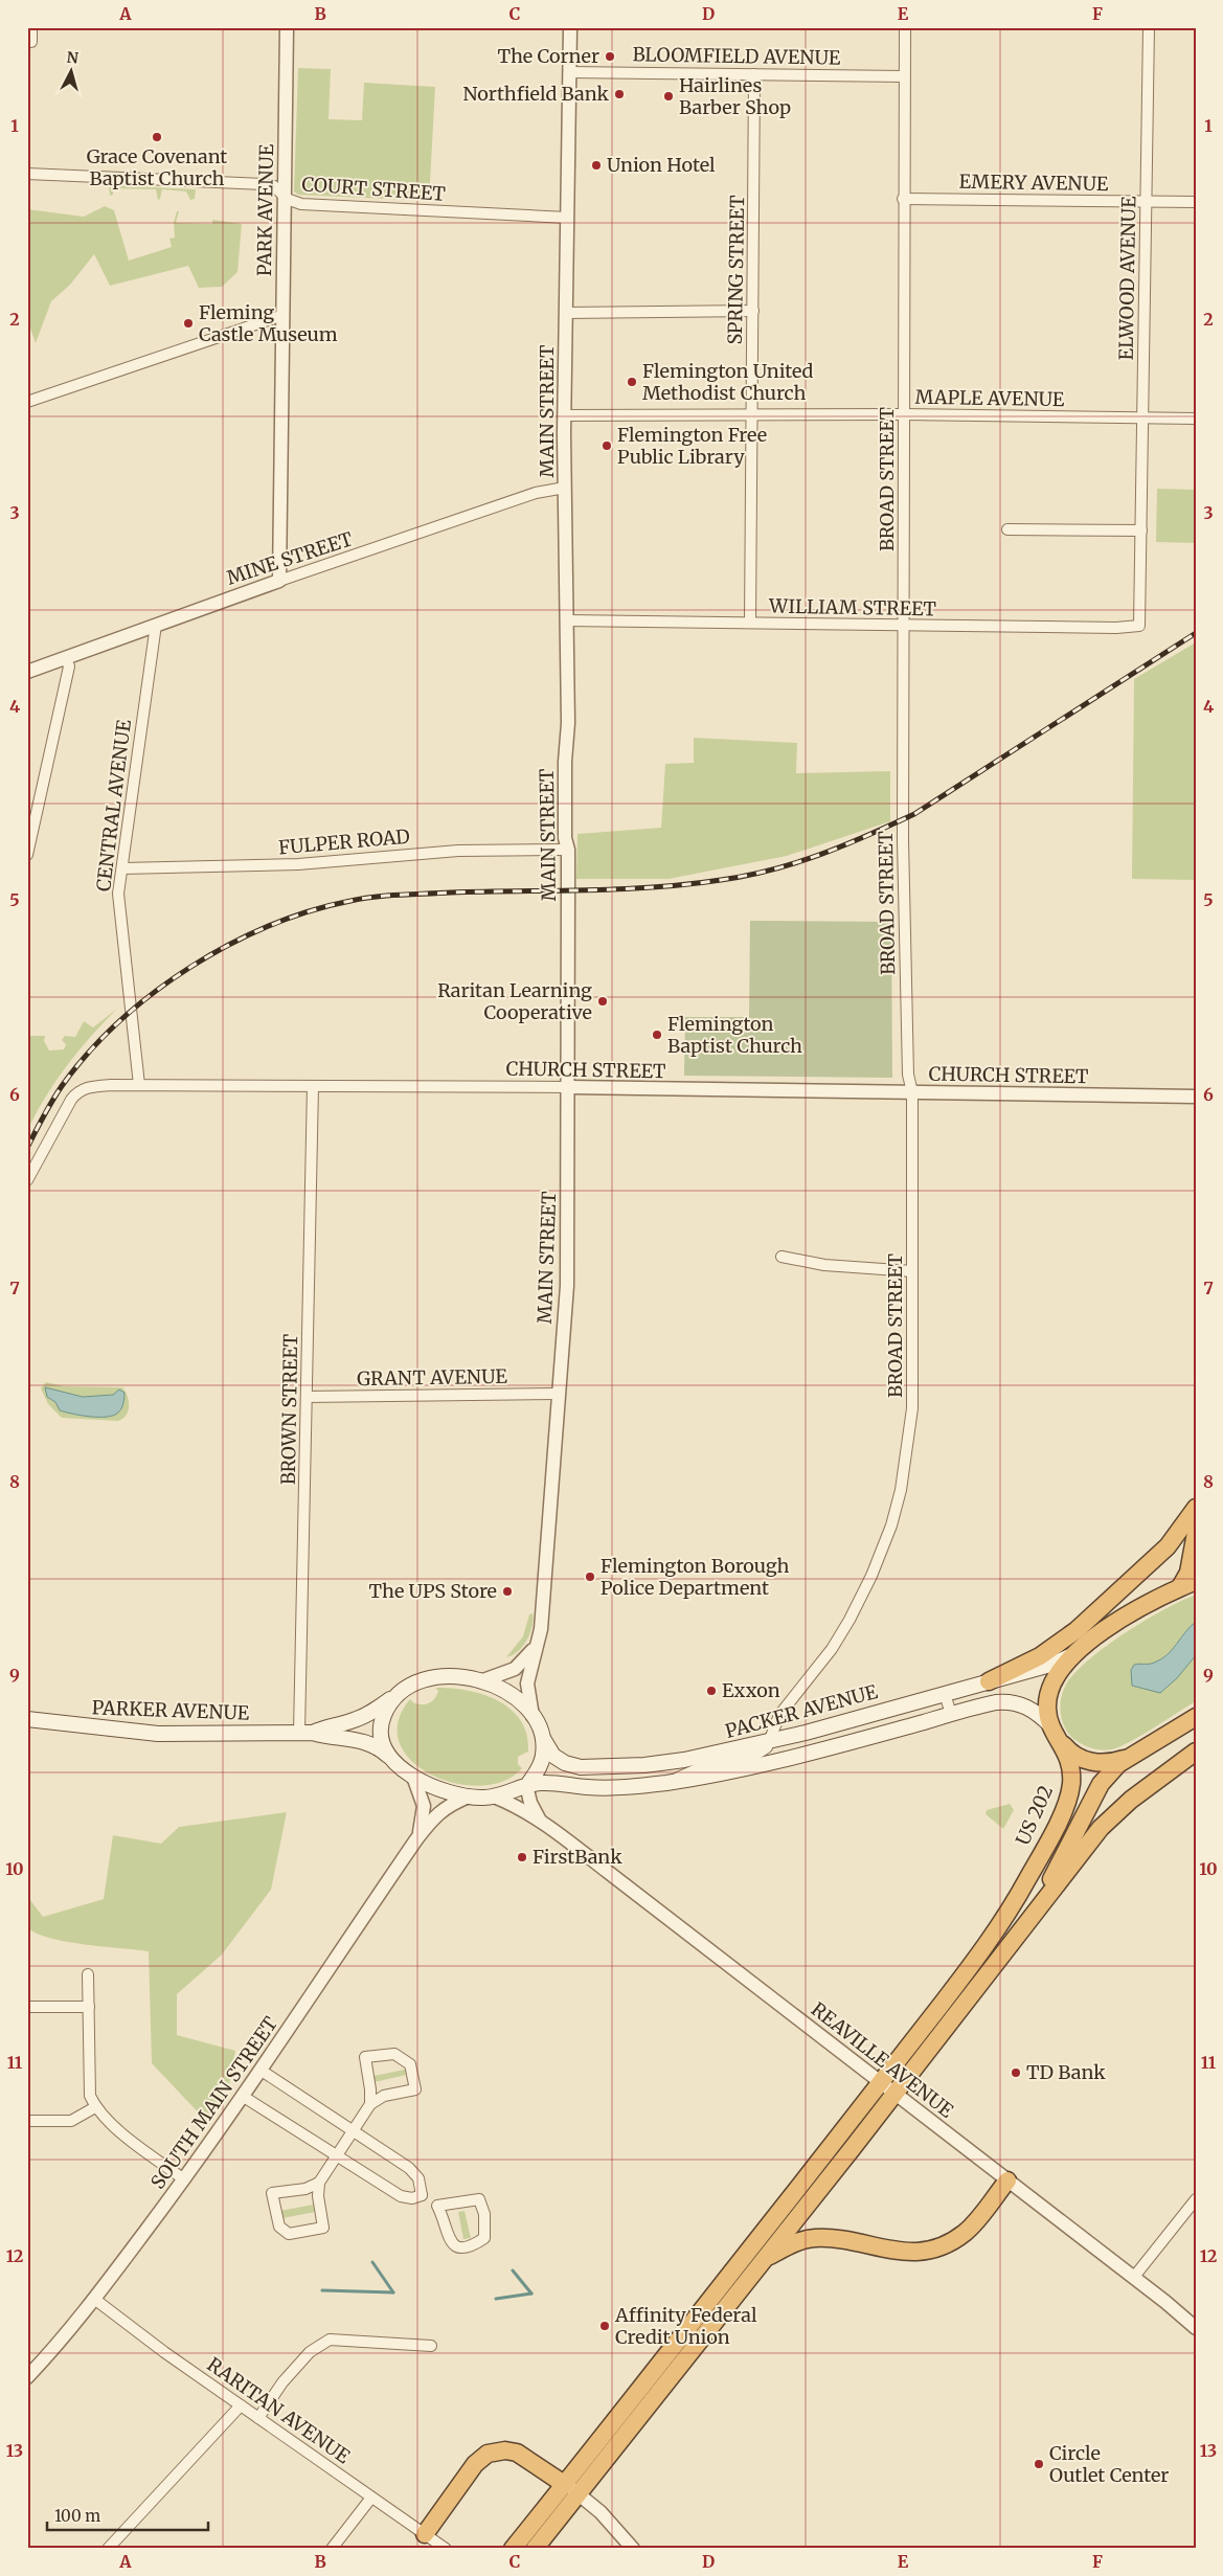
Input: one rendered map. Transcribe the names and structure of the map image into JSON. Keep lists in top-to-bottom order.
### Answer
{
  "streets": {
    "highway": ["US 202"],
    "main road": ["PARKER AVENUE", "PACKER AVENUE"],
    "street": [
      "BLOOMFIELD AVENUE",
      "EMERY AVENUE",
      "COURT STREET",
      "PARK AVENUE",
      "SPRING STREET",
      "ELWOOD AVENUE",
      "MAPLE AVENUE",
      "MAIN STREET",
      "BROAD STREET",
      "MINE STREET",
      "WILLIAM STREET",
      "CENTRAL AVENUE",
      "FULPER ROAD",
      "CHURCH STREET",
      "GRANT AVENUE",
      "BROWN STREET",
      "REAVILLE AVENUE",
      "SOUTH MAIN STREET",
      "RARITAN AVENUE"
    ]
  },
  "crossings": [
    ["BLOOMFIELD AVENUE", "SPRING STREET"],
    ["BLOOMFIELD AVENUE", "MAIN STREET"],
    ["BLOOMFIELD AVENUE", "BROAD STREET"],
    ["EMERY AVENUE", "ELWOOD AVENUE"],
    ["EMERY AVENUE", "BROAD STREET"],
    ["COURT STREET", "PARK AVENUE"],
    ["COURT STREET", "MAIN STREET"],
    ["PARK AVENUE", "MINE STREET"],
    ["SPRING STREET", "MAPLE AVENUE"],
    ["SPRING STREET", "WILLIAM STREET"],
    ["ELWOOD AVENUE", "MAPLE AVENUE"],
    ["ELWOOD AVENUE", "WILLIAM STREET"],
    ["MAPLE AVENUE", "MAIN STREET"],
    ["MAPLE AVENUE", "BROAD STREET"],
    ["MAIN STREET", "MINE STREET"],
    ["MAIN STREET", "WILLIAM STREET"],
    ["MAIN STREET", "FULPER ROAD"],
    ["MAIN STREET", "CHURCH STREET"],
    ["MAIN STREET", "GRANT AVENUE"],
    ["MAIN STREET", "PARKER AVENUE"],
    ["MAIN STREET", "PACKER AVENUE"],
    ["MAIN STREET", "REAVILLE AVENUE"],
    ["MAIN STREET", "SOUTH MAIN STREET"],
    ["BROAD STREET", "WILLIAM STREET"],
    ["BROAD STREET", "CHURCH STREET"],
    ["BROAD STREET", "PACKER AVENUE"],
    ["MINE STREET", "CENTRAL AVENUE"],
    ["CENTRAL AVENUE", "FULPER ROAD"],
    ["CENTRAL AVENUE", "CHURCH STREET"],
    ["CHURCH STREET", "BROWN STREET"],
    ["GRANT AVENUE", "BROWN STREET"],
    ["BROWN STREET", "PARKER AVENUE"],
    ["PARKER AVENUE", "PACKER AVENUE"],
    ["PARKER AVENUE", "REAVILLE AVENUE"],
    ["PARKER AVENUE", "SOUTH MAIN STREET"],
    ["PACKER AVENUE", "US 202"],
    ["PACKER AVENUE", "REAVILLE AVENUE"],
    ["PACKER AVENUE", "SOUTH MAIN STREET"],
    ["US 202", "REAVILLE AVENUE"],
    ["REAVILLE AVENUE", "SOUTH MAIN STREET"],
    ["SOUTH MAIN STREET", "RARITAN AVENUE"]
  ],
  "places": [
    "The Corner",
    "Northfield Bank",
    "Hairlines Barber Shop",
    "Grace Covenant Baptist Church",
    "Union Hotel",
    "Fleming Castle Museum",
    "Flemington United Methodist Church",
    "Flemington Free Public Library",
    "Raritan Learning Cooperative",
    "Flemington Baptist Church",
    "Flemington Borough Police Department",
    "The UPS Store",
    "Exxon",
    "FirstBank",
    "TD Bank",
    "Affinity Federal Credit Union",
    "Circle Outlet Center"
  ],
  "scale_bar": "100 m",
  "north": "top",
  "grid": {
    "columns": [
      "A",
      "B",
      "C",
      "D",
      "E",
      "F"
    ],
    "rows": [
      "1",
      "2",
      "3",
      "4",
      "5",
      "6",
      "7",
      "8",
      "9",
      "10",
      "11",
      "12",
      "13"
    ]
  }
}
